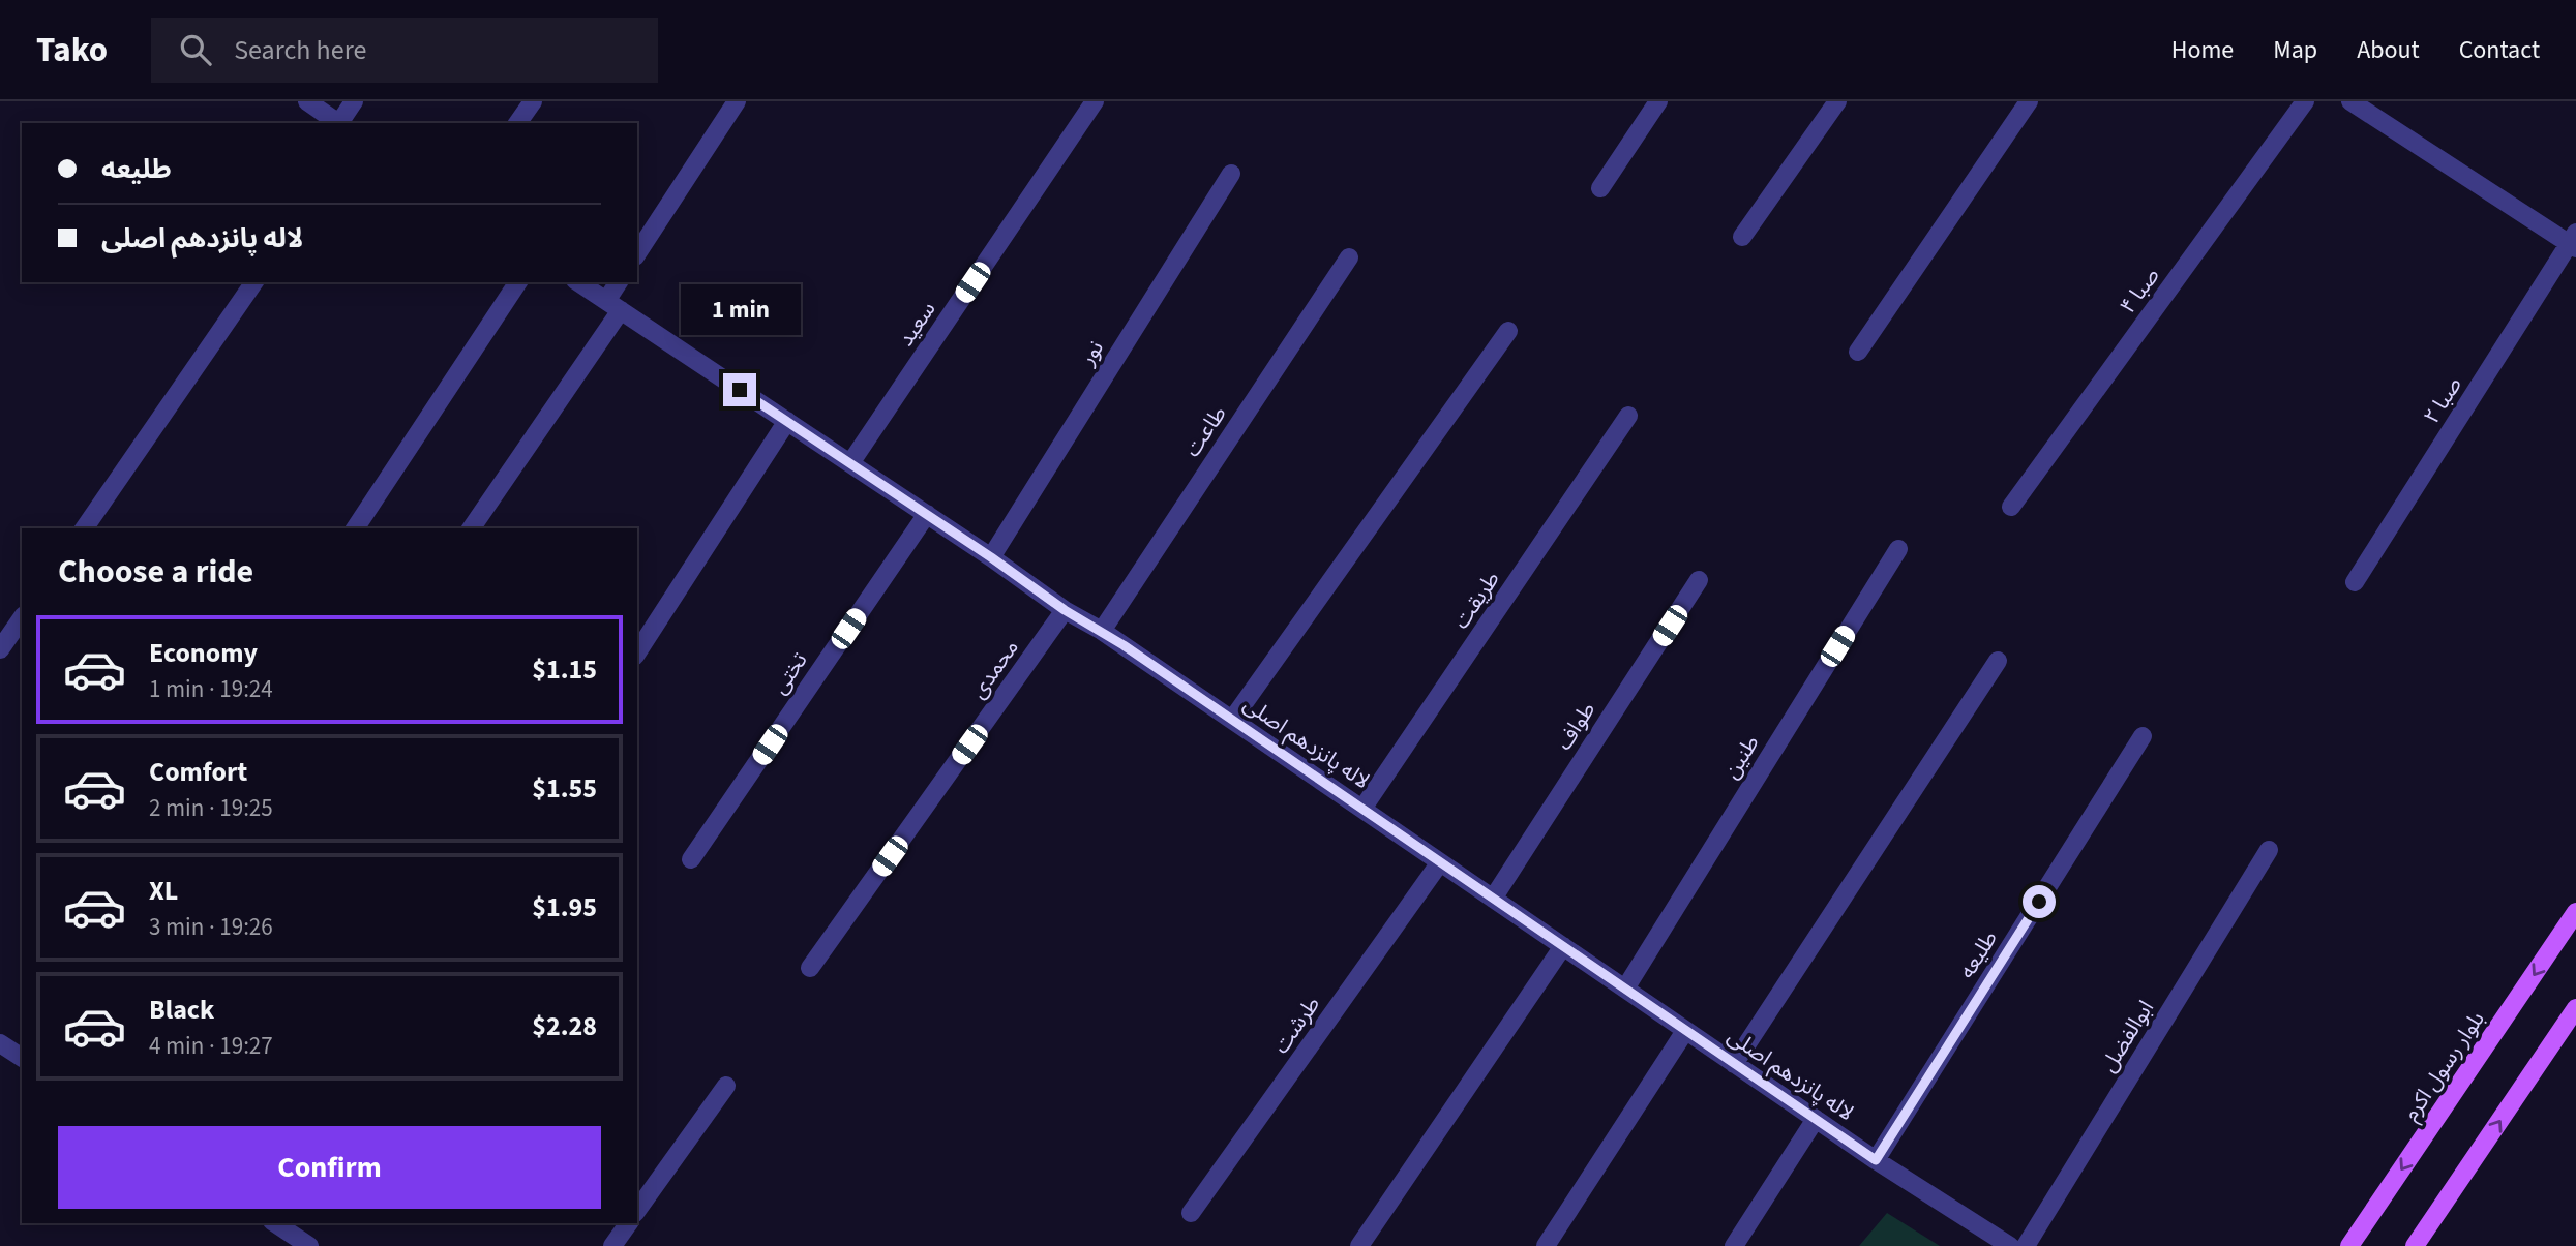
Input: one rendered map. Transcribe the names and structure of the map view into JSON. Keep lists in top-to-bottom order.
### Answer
{
  "streets": {
    "main road": ["بلوار رسول اکرم"],
    "street": [
      "صبا ۴",
      "سعید",
      "نور",
      "صبا ۲",
      "طاعت",
      "طریقت",
      "محمدی",
      "تختی",
      "طواف",
      "لاله پانزدهم اصلی",
      "طنین",
      "طلیعه",
      "طرشت",
      "ابوالفضل"
    ]
  },
  "crossings": [
    ["سعید", "لاله پانزدهم اصلی"],
    ["نور", "لاله پانزدهم اصلی"],
    ["طاعت", "لاله پانزدهم اصلی"],
    ["طریقت", "لاله پانزدهم اصلی"],
    ["محمدی", "لاله پانزدهم اصلی"],
    ["تختی", "لاله پانزدهم اصلی"],
    ["طواف", "لاله پانزدهم اصلی"],
    ["لاله پانزدهم اصلی", "طنین"],
    ["لاله پانزدهم اصلی", "طلیعه"],
    ["لاله پانزدهم اصلی", "طرشت"]
  ],
  "page": {
    "header": "Tako",
    "search": "Search here",
    "nav": [
      "Home",
      "Map",
      "About",
      "Contact"
    ],
    "banner": ["طلیعه", "لاله پانزدهم اصلی"],
    "bubble": "1 min",
    "heading": "Choose a ride",
    "list": [
      {
        "name": "Economy",
        "note": "1 min · 19:24",
        "value": "$1.15"
      },
      {
        "name": "Comfort",
        "note": "2 min · 19:25",
        "value": "$1.55"
      },
      {
        "name": "XL",
        "note": "3 min · 19:26",
        "value": "$1.95"
      },
      {
        "name": "Black",
        "note": "4 min · 19:27",
        "value": "$2.28"
      }
    ],
    "buttons": "Confirm"
  }
}
